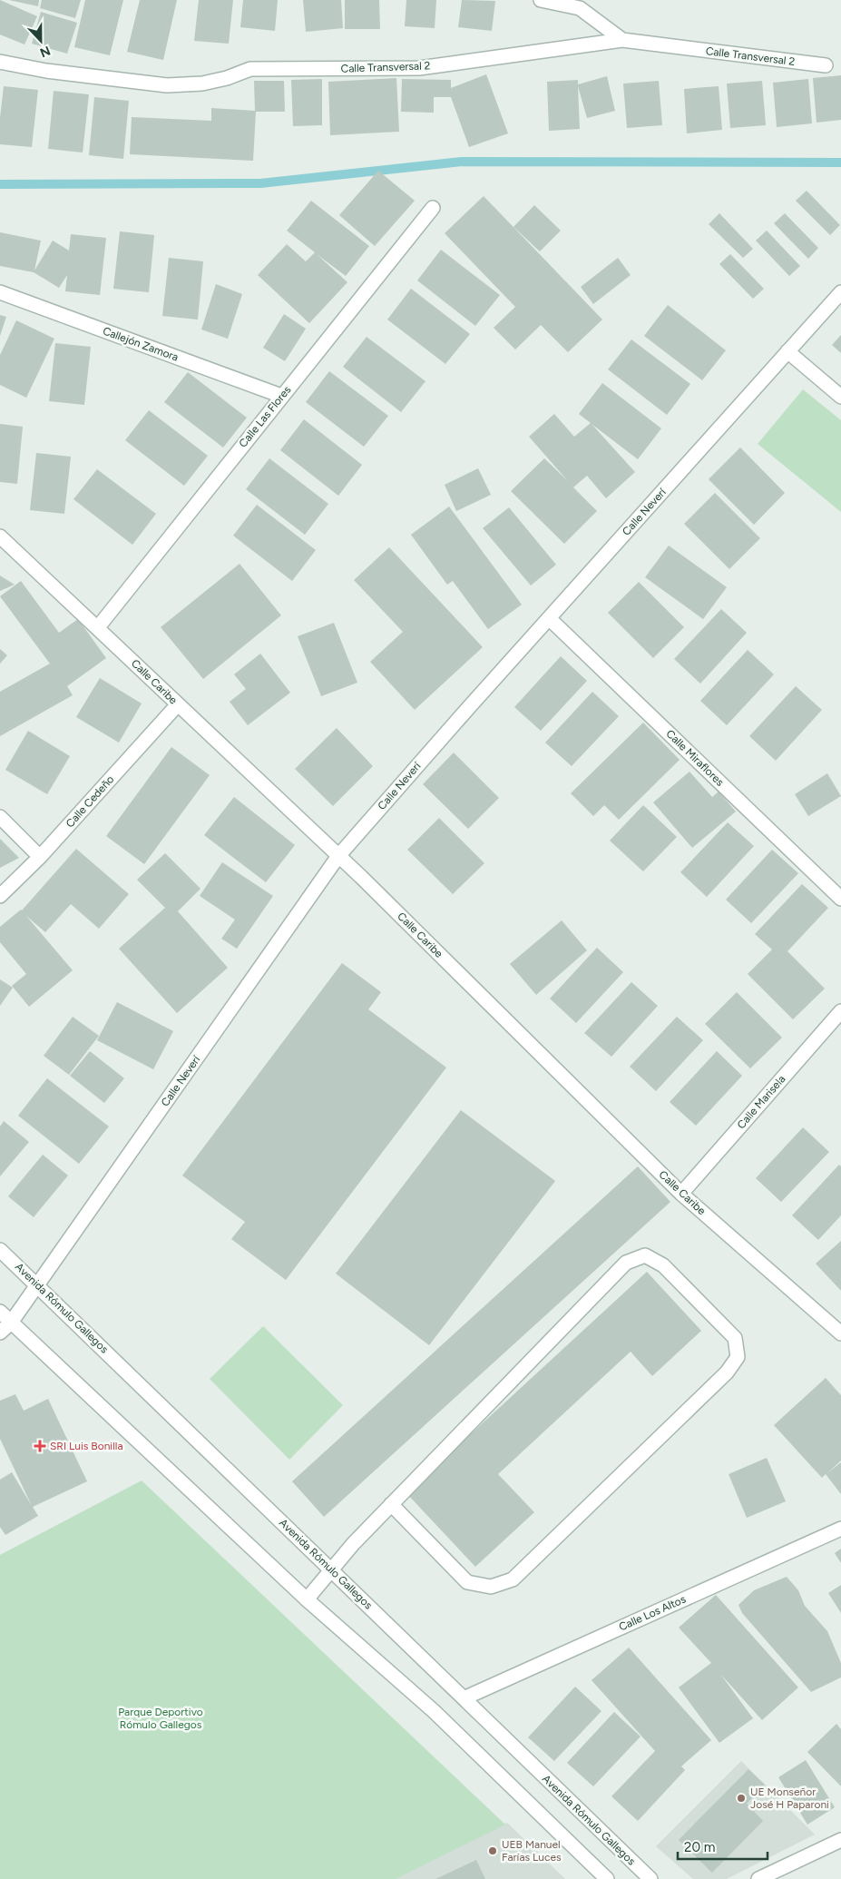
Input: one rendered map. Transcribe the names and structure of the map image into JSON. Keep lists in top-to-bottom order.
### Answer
{
  "streets": {
    "street": [
      "Calle Transversal 2",
      "Callejón Zamora",
      "Calle Las Flores",
      "Calle Neverí",
      "Calle Caribe",
      "Calle Miraflores",
      "Calle Cedeño",
      "Calle Marisela",
      "Avenida Rómulo Gallegos",
      "Calle Los Altos"
    ]
  },
  "crossings": [
    ["Callejón Zamora", "Calle Las Flores"],
    ["Calle Las Flores", "Calle Caribe"],
    ["Calle Neverí", "Calle Caribe"],
    ["Calle Neverí", "Calle Miraflores"],
    ["Calle Neverí", "Avenida Rómulo Gallegos"],
    ["Calle Caribe", "Calle Cedeño"],
    ["Calle Caribe", "Calle Marisela"],
    ["Avenida Rómulo Gallegos", "Calle Los Altos"]
  ],
  "parks": ["Parque Deportivo Rómulo Gallegos"],
  "places": {
    "health": ["SRI Luis Bonilla"],
    "other": ["UE Monseñor José H Paparoni", "UEB Manuel Farías Luces"]
  },
  "scale_bar": "20 m",
  "north": "bottom"
}
